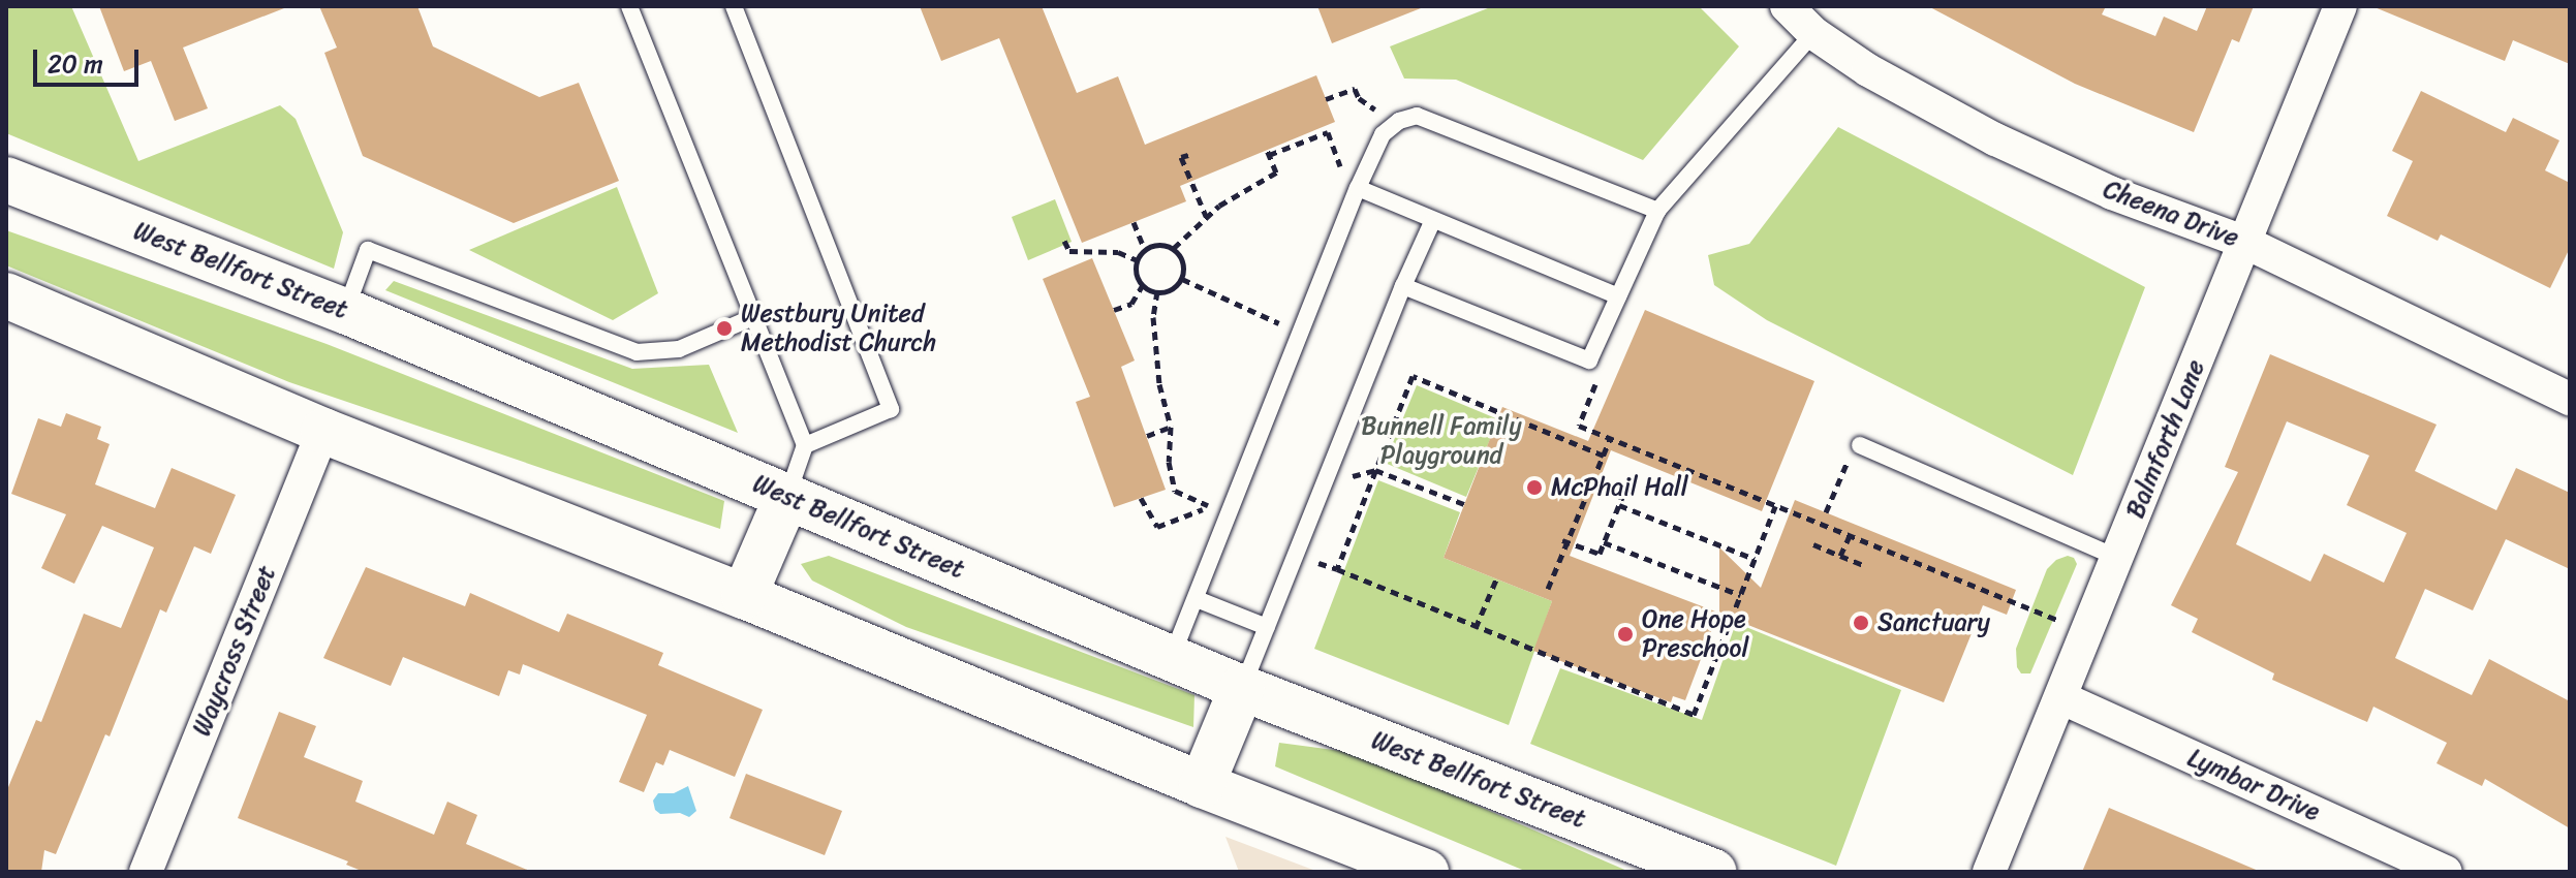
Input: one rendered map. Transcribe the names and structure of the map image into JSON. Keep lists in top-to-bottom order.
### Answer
{
  "streets": {
    "main road": ["West Bellfort Street"],
    "street": [
      "Cheena Drive",
      "Balmforth Lane",
      "Waycross Street",
      "Lymbar Drive"
    ]
  },
  "crossings": [
    ["Cheena Drive", "Balmforth Lane"],
    ["Balmforth Lane", "Lymbar Drive"]
  ],
  "parks": ["Bunnell Family Playground"],
  "places": [
    "Westbury United Methodist Church",
    "McPhail Hall",
    "Sanctuary",
    "One Hope Preschool"
  ],
  "scale_bar": "20 m"
}
